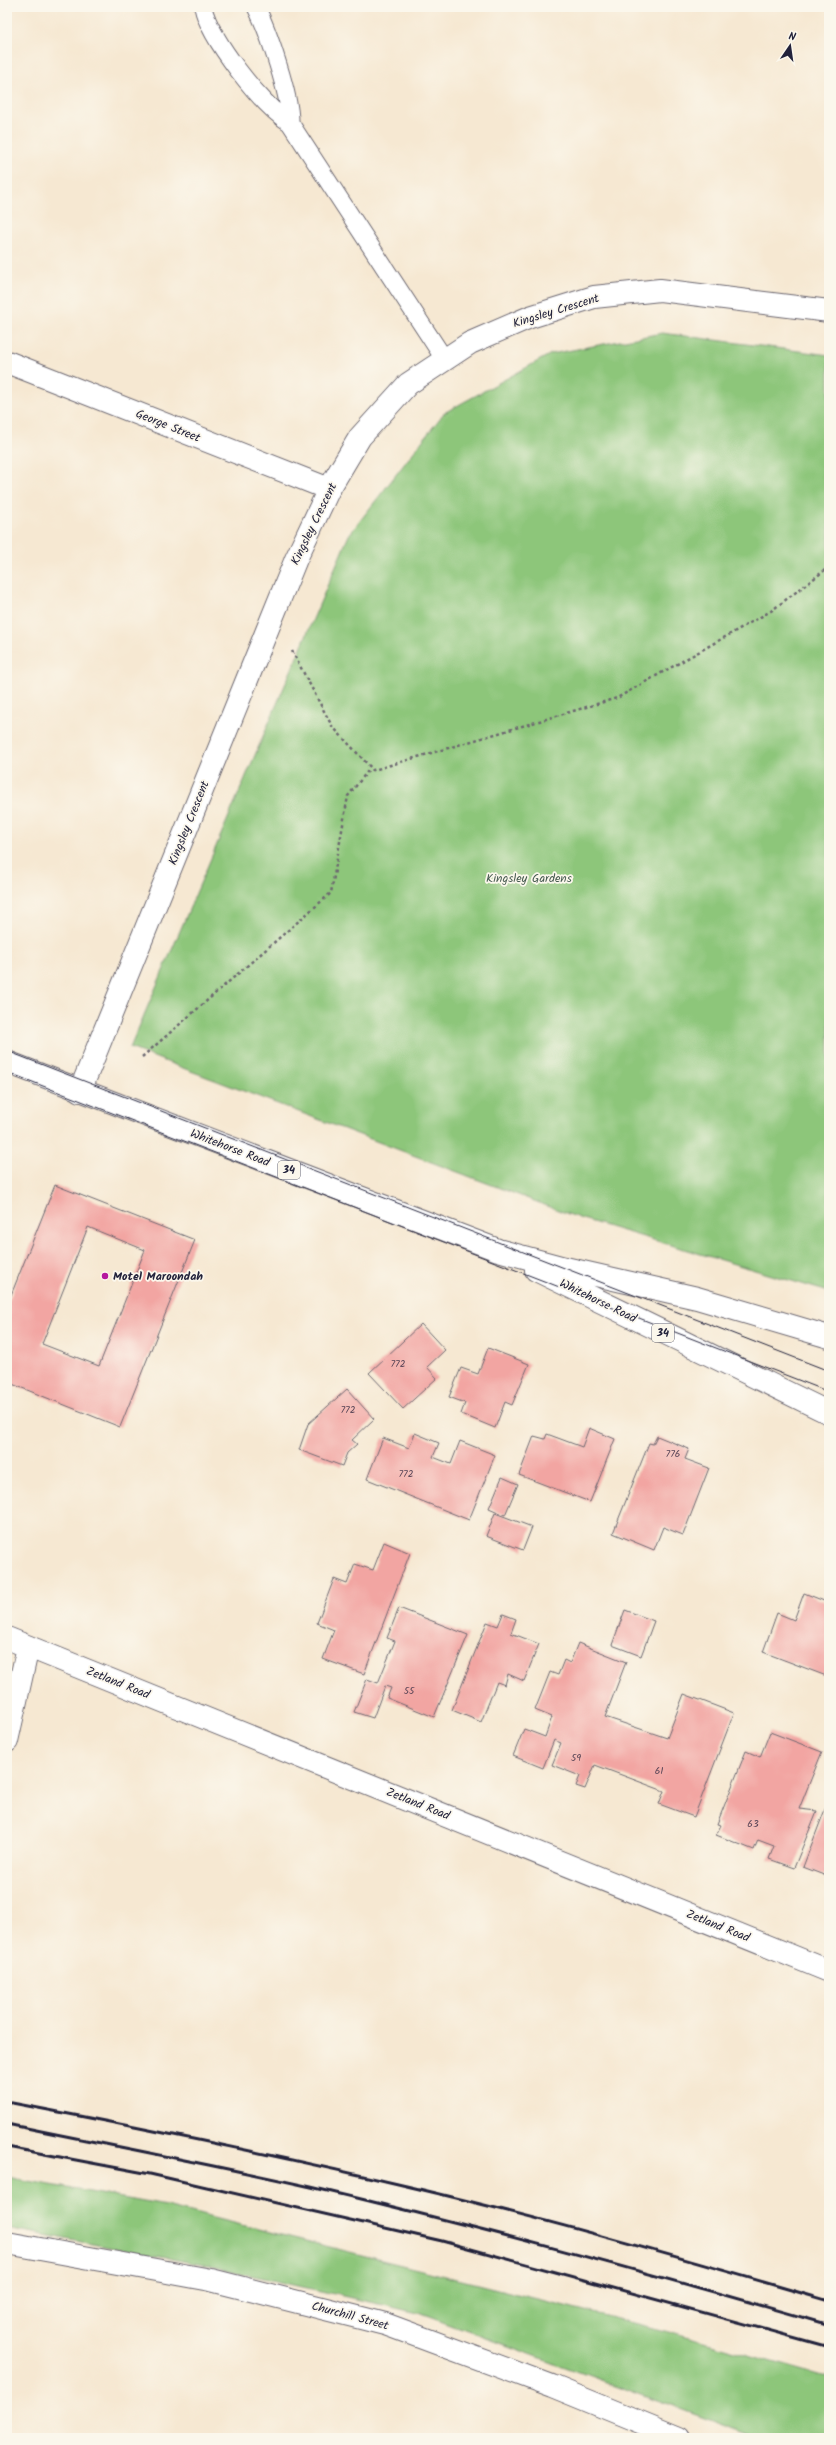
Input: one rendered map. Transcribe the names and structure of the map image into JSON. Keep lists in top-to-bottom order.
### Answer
{
  "streets": {
    "street": [
      "Kingsley Crescent",
      "George Street",
      "Whitehorse Road",
      "34",
      "Zetland Road",
      "Churchill Street"
    ]
  },
  "crossings": [
    ["Kingsley Crescent", "George Street"],
    ["Kingsley Crescent", "Whitehorse Road"]
  ],
  "parks": ["Kingsley Gardens"],
  "places": ["Motel Maroondah"],
  "house_numbers": [
    "772",
    "772",
    "776",
    "772",
    "55",
    "59",
    "61",
    "63"
  ],
  "north": "top"
}
